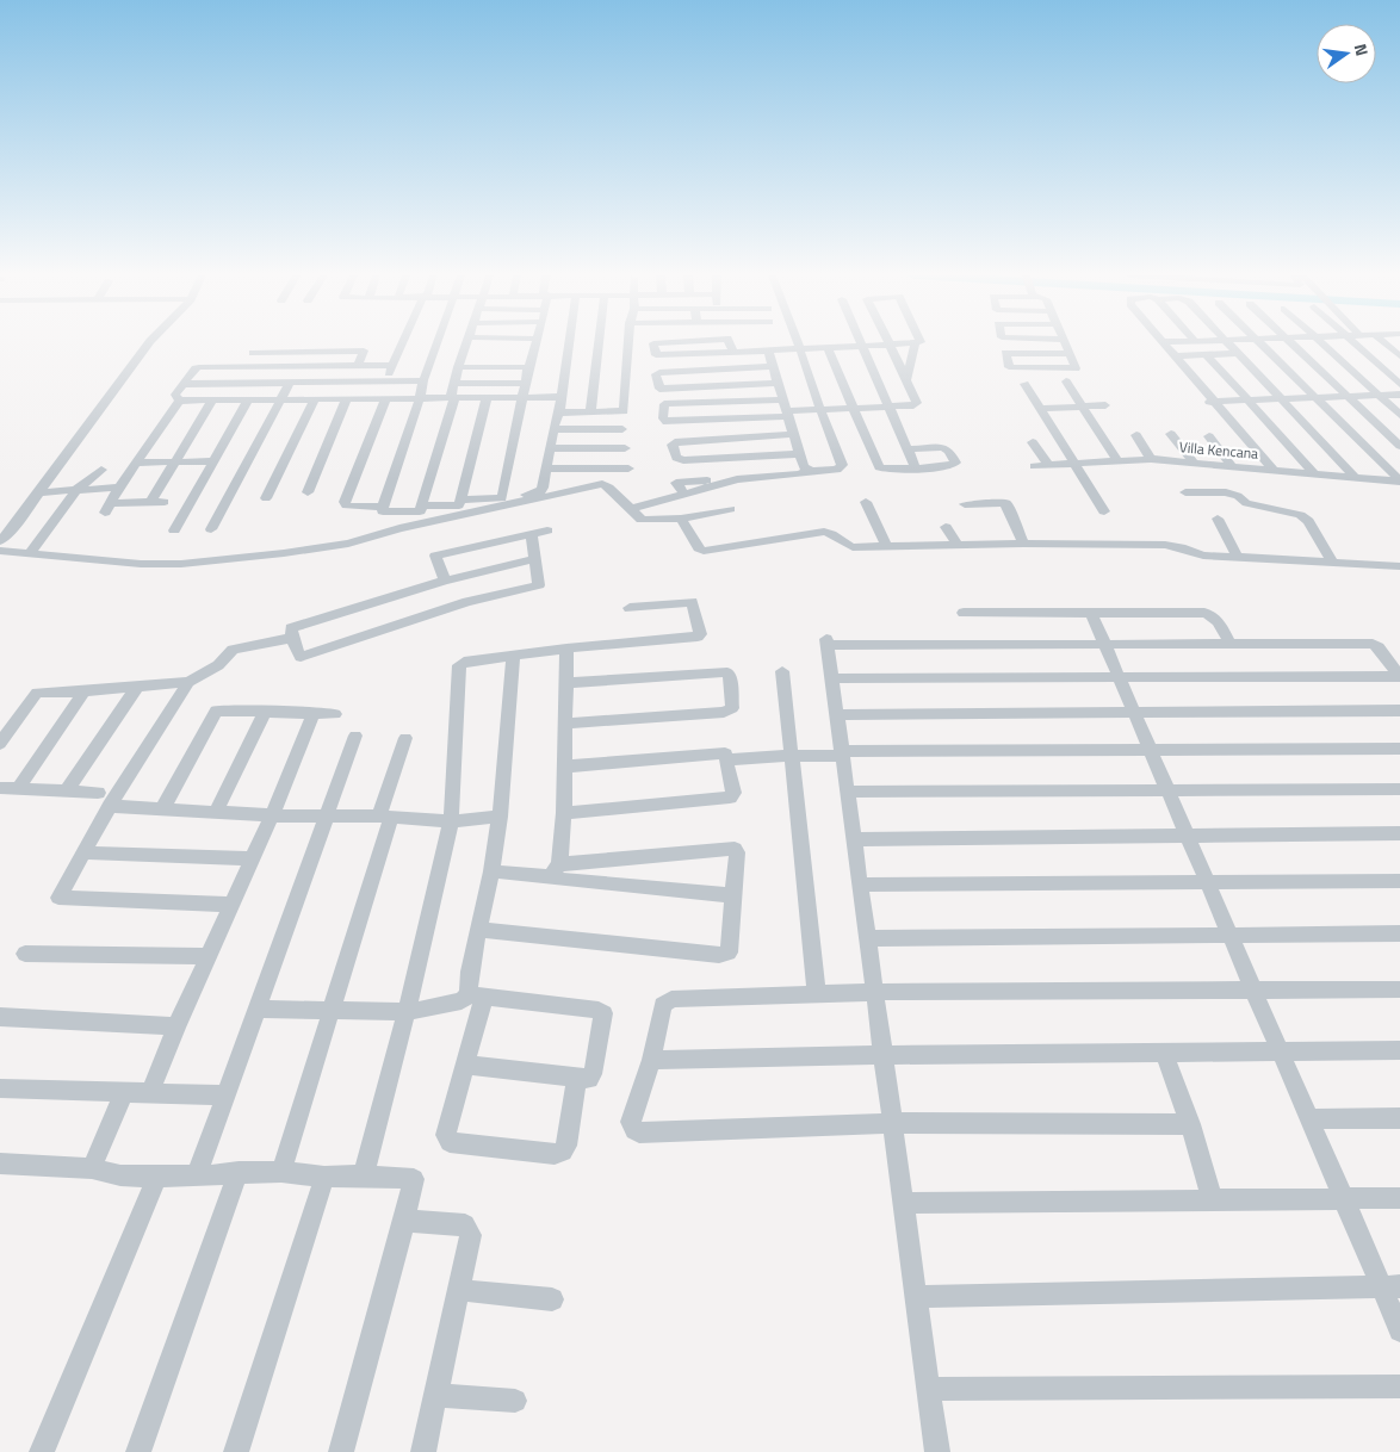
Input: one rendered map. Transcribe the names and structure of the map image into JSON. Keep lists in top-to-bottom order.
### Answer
{
  "streets": {
    "street": ["Villa Kencana"]
  },
  "north": "right"
}
